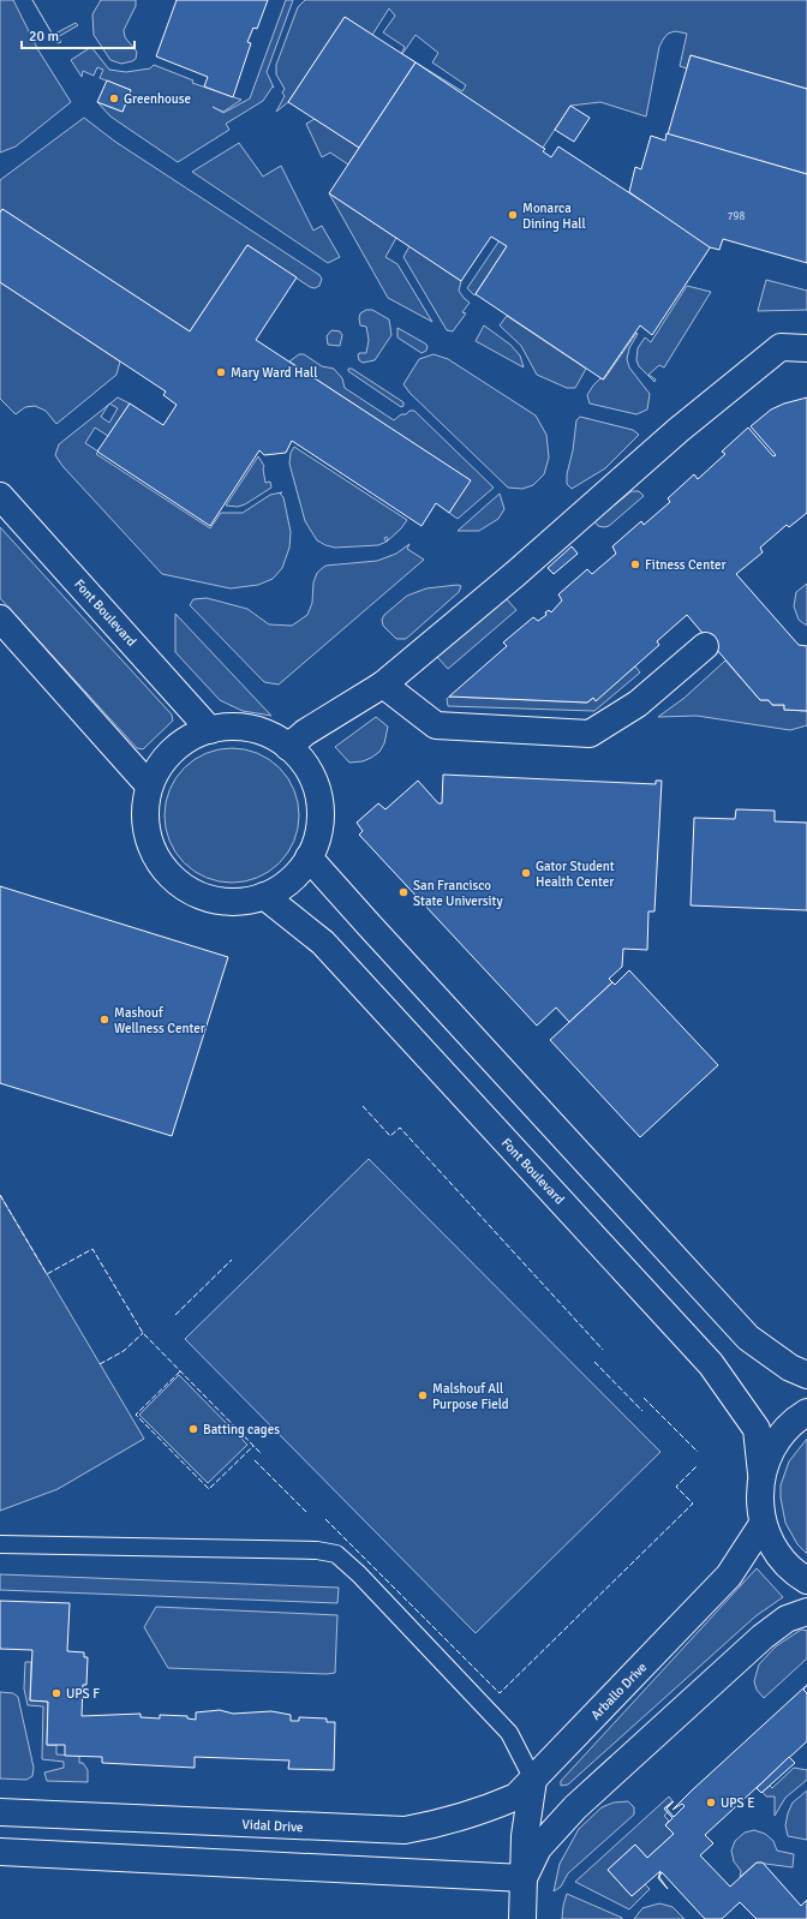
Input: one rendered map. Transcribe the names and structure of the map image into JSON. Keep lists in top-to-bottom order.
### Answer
{
  "streets": {
    "street": ["Font Boulevard", "Arballo Drive", "Vidal Drive"]
  },
  "crossings": [
    ["Arballo Drive", "Vidal Drive"]
  ],
  "places": [
    "Greenhouse",
    "Monarca Dining Hall",
    "Mary Ward Hall",
    "Fitness Center",
    "Gator Student Health Center",
    "San Francisco State University",
    "Mashouf Wellness Center",
    "Malshouf All Purpose Field",
    "Batting cages",
    "UPS F",
    "UPS E"
  ],
  "house_numbers": ["798"],
  "scale_bar": "20 m"
}
